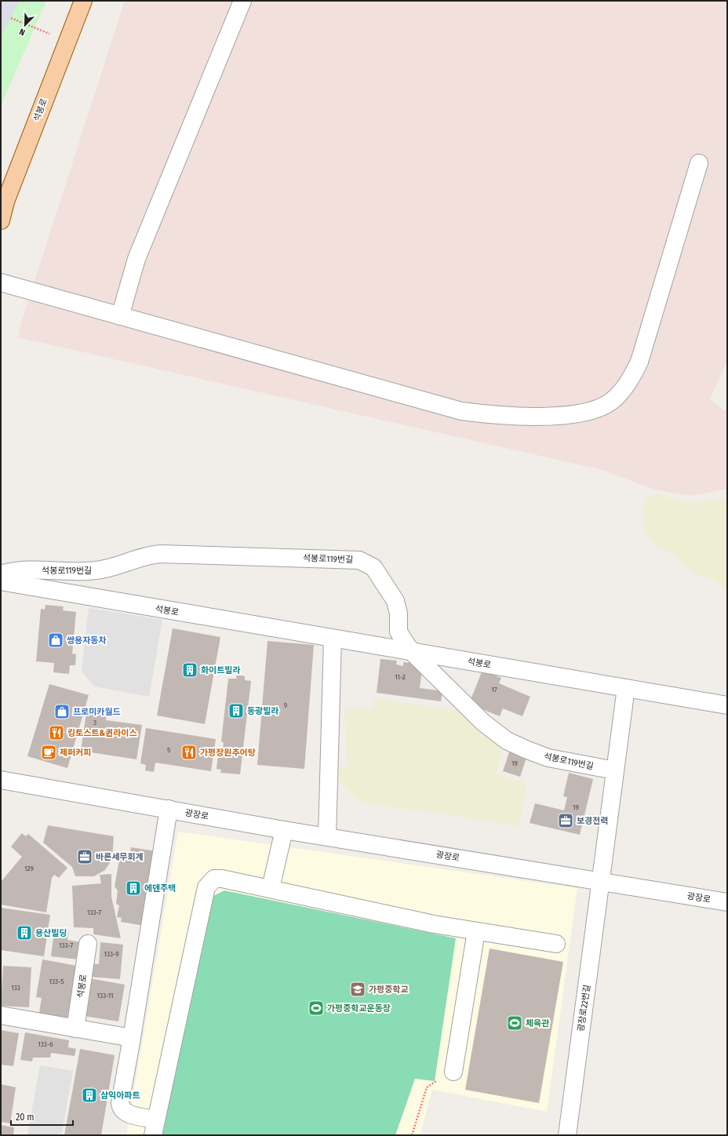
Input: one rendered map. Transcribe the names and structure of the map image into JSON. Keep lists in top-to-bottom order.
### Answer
{
  "streets": {
    "main road": ["석봉로"],
    "street": ["석봉로119번길", "광장로", "광장로22번길"]
  },
  "crossings": [
    ["석봉로", "석봉로119번길"],
    ["광장로", "광장로22번길"]
  ],
  "places": {
    "shop": ["쌍용자동차", "프로미카월드"],
    "building": [
      "화이트빌라",
      "동광빌라",
      "에덴주택",
      "용산빌딩",
      "삼익아파트"
    ],
    "restaurant": ["킹토스트&퀸라이스", "가평장원추어탕"],
    "cafe": ["제퍼커피"],
    "office": ["보경전력", "바른세무회계"],
    "school or university": ["가평중학교"],
    "sports": ["가평중학교운동장", "체육관"]
  },
  "house_numbers": [
    "11-2",
    "17",
    "9",
    "3",
    "5",
    "19",
    "19",
    "129",
    "133-7",
    "133-7",
    "133-9",
    "133-5",
    "133",
    "133-11",
    "133-6"
  ],
  "scale_bar": "20 m",
  "north": "bottom left"
}
